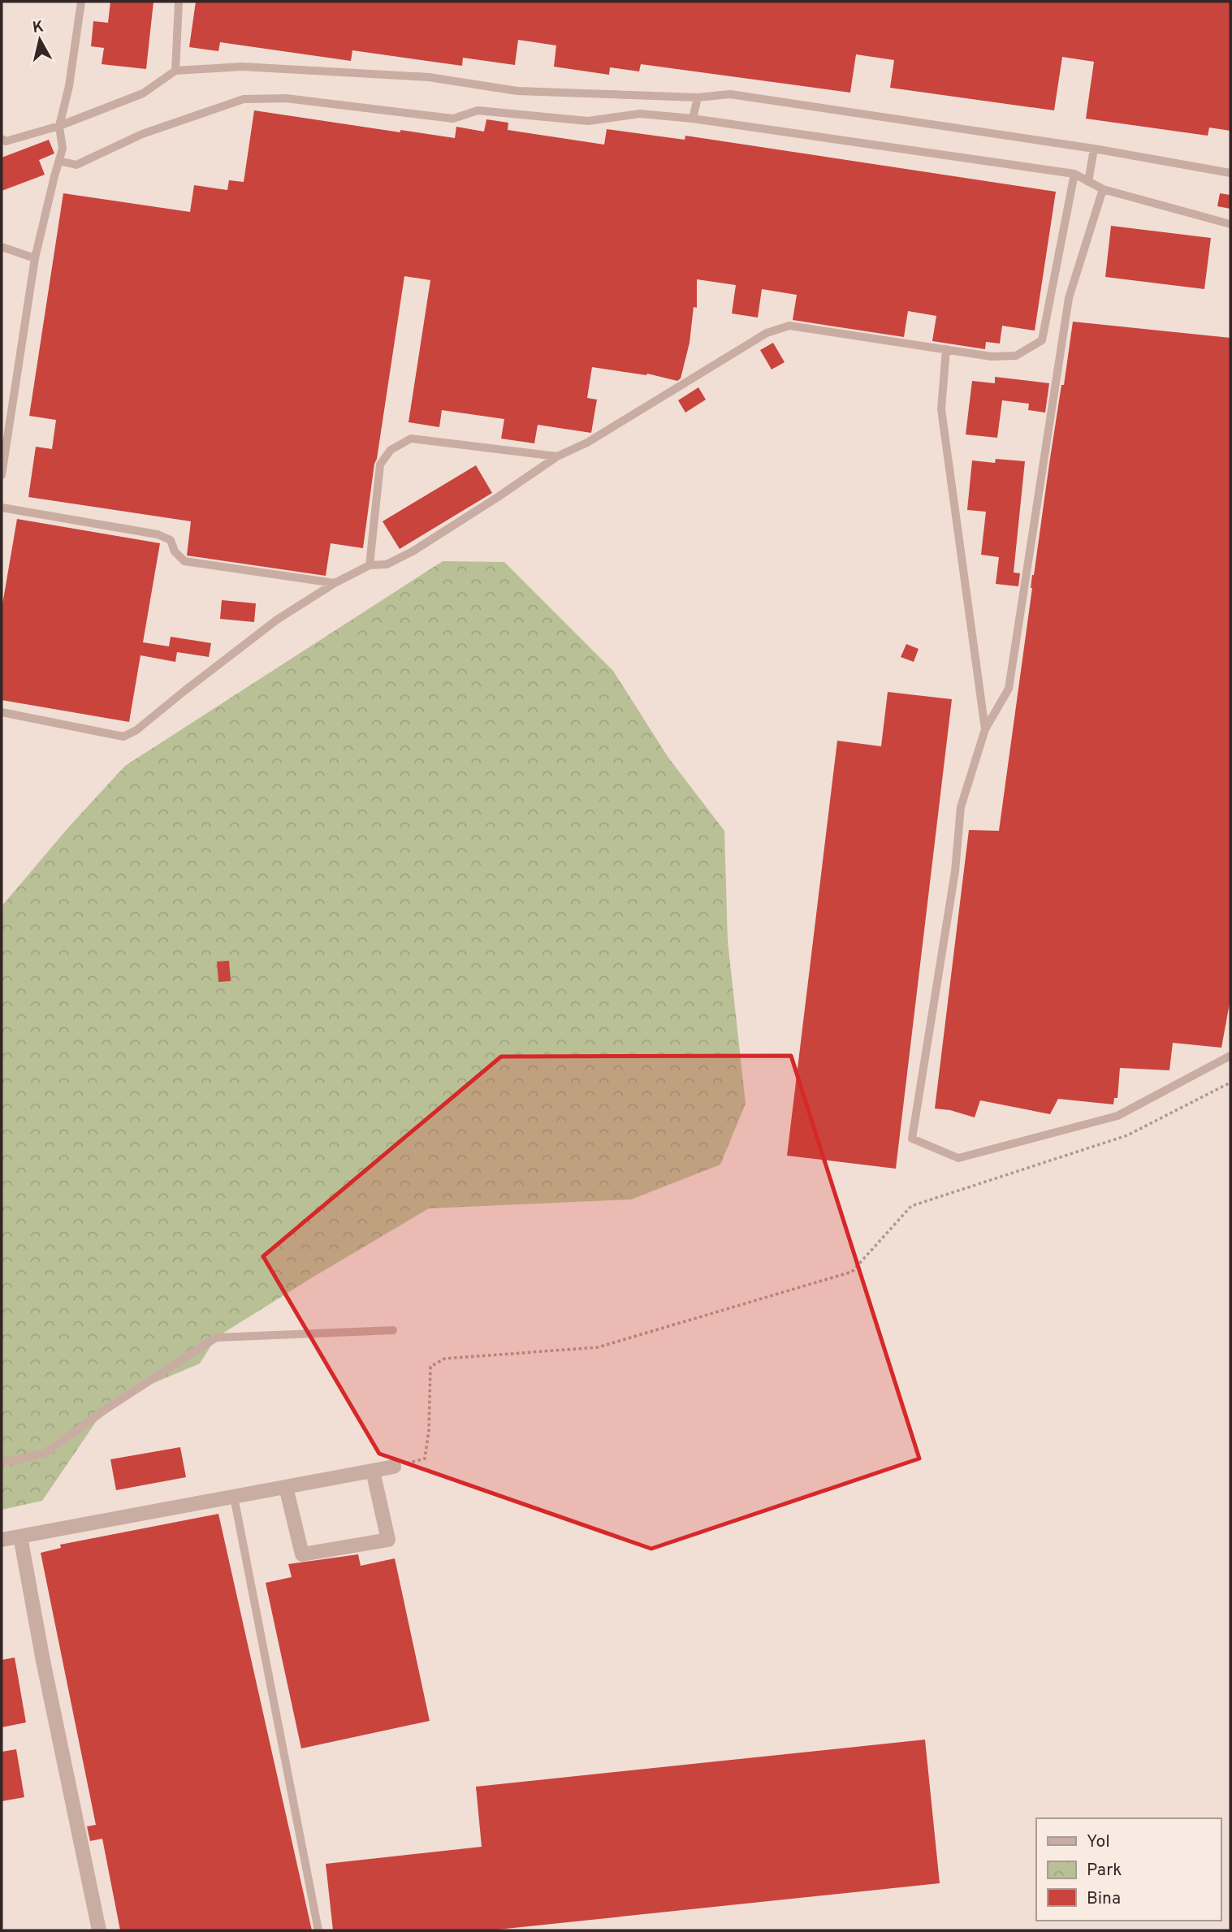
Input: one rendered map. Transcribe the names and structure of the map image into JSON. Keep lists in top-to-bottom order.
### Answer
{
  "legend": ["Yol", "Park", "Bina"],
  "north": "top"
}
